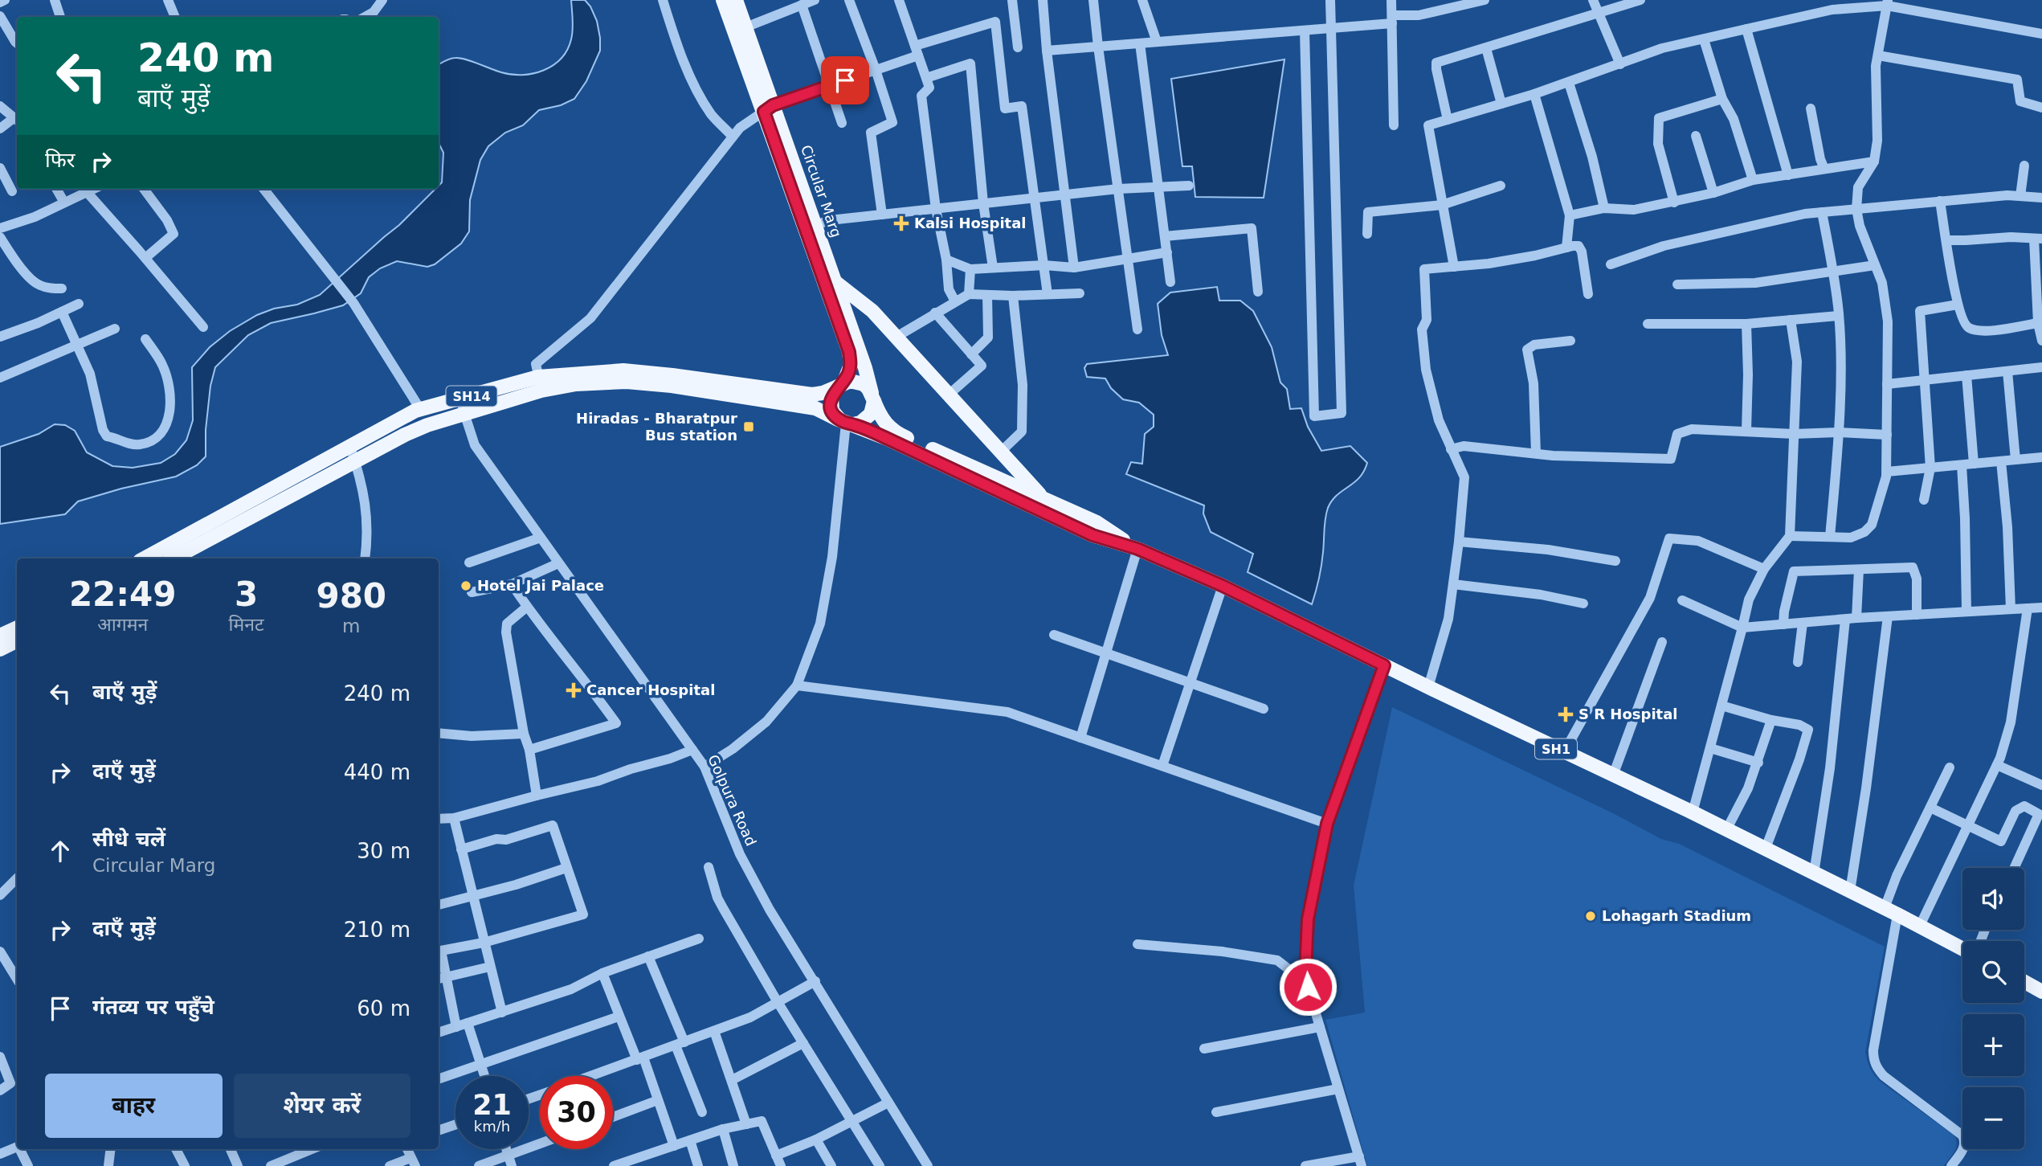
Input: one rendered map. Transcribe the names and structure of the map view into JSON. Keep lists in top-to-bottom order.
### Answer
{
  "streets": {
    "main road": ["Circular Marg", "SH14", "SH1"],
    "street": ["Golpura Road"]
  },
  "crossings": [
    ["Circular Marg", "SH14"],
    ["Circular Marg", "SH1"],
    ["SH14", "SH1"],
    ["SH14", "Golpura Road"]
  ],
  "places": {
    "health": ["Kalsi Hospital", "Cancer Hospital", "S R Hospital"],
    "transit": ["Hiradas - Bharatpur Bus station"],
    "other": ["Hotel Jai Palace", "Lohagarh Stadium"]
  },
  "page": {
    "turn": ["240 m", "बाएँ मुड़ें"],
    "then": "फिर",
    "eta": [
      "22:49",
      "आगमन",
      "3",
      "मिनट",
      "980",
      "m"
    ],
    "list": [
      {
        "name": "बाएँ मुड़ें",
        "value": "240 m"
      },
      {
        "name": "दाएँ मुड़ें",
        "value": "440 m"
      },
      {
        "name": "सीधे चलें",
        "note": "Circular Marg",
        "value": "30 m"
      },
      {
        "name": "दाएँ मुड़ें",
        "value": "210 m"
      },
      {
        "name": "गंतव्य पर पहुँचे",
        "value": "60 m"
      }
    ],
    "map_buttons": ["+", "−"],
    "buttons": ["बाहर", "शेयर करें"],
    "speed": "21 km/h",
    "limit": "30"
  }
}
